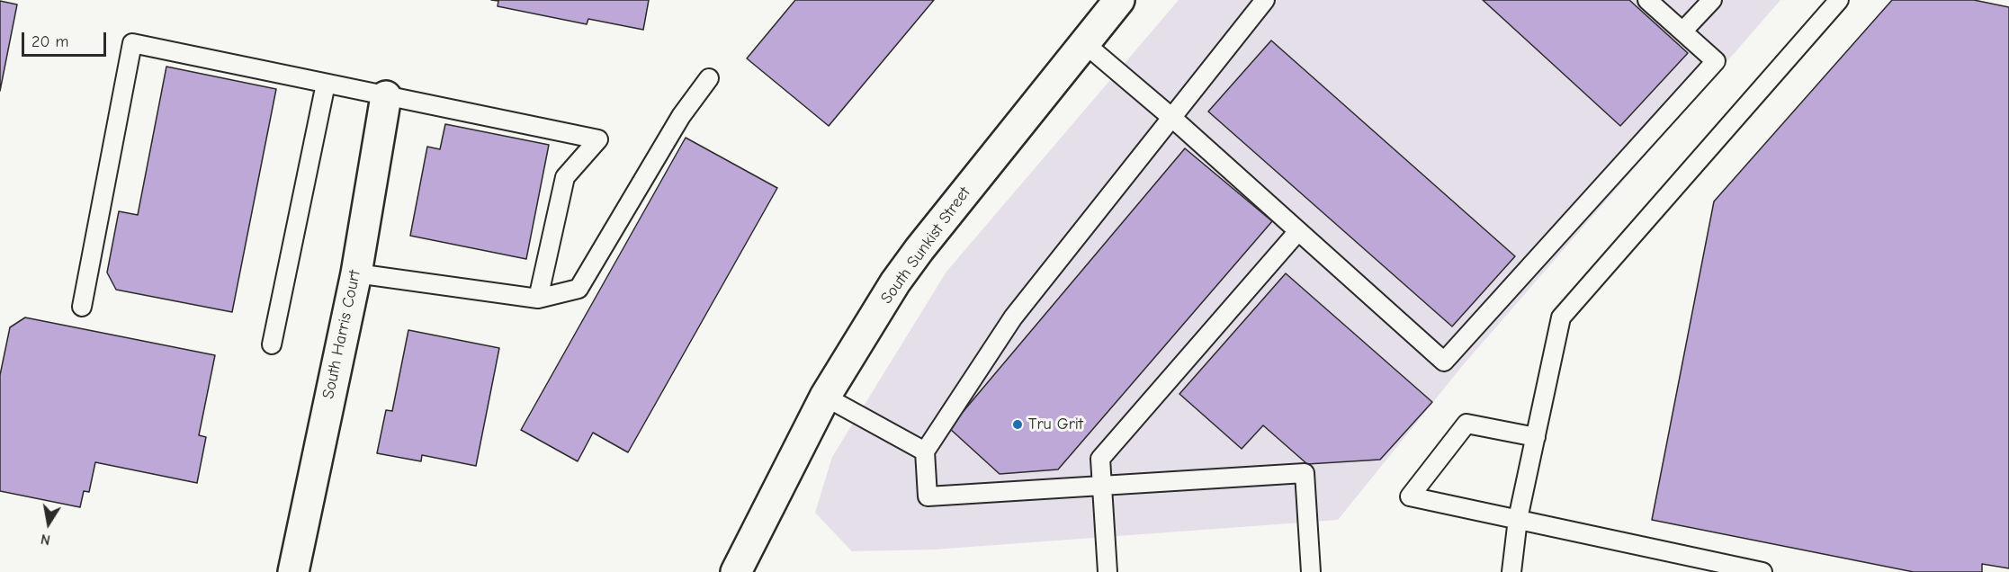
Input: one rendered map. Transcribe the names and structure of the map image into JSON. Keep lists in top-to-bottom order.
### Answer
{
  "streets": {
    "street": ["South Sunkist Street", "South Harris Court"]
  },
  "places": ["Tru Grit"],
  "scale_bar": "20 m",
  "north": "bottom"
}
